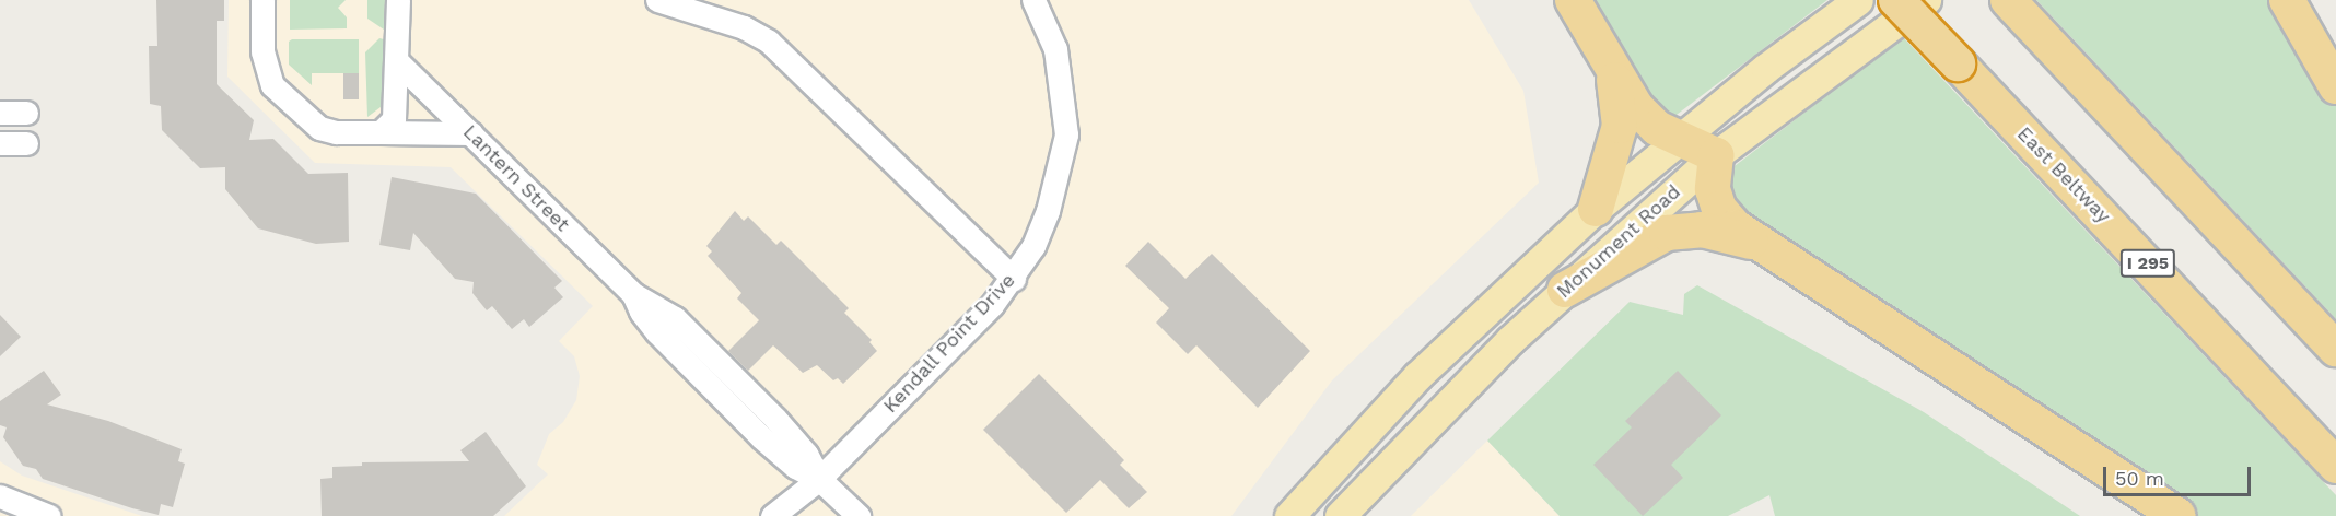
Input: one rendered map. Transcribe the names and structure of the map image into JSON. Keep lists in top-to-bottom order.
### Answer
{
  "streets": {
    "highway": ["East Beltway", "I 295"],
    "main road": ["Monument Road"],
    "street": ["Lantern Street", "Kendall Point Drive"]
  },
  "crossings": [
    ["Lantern Street", "Kendall Point Drive"]
  ],
  "scale_bar": "50 m"
}
